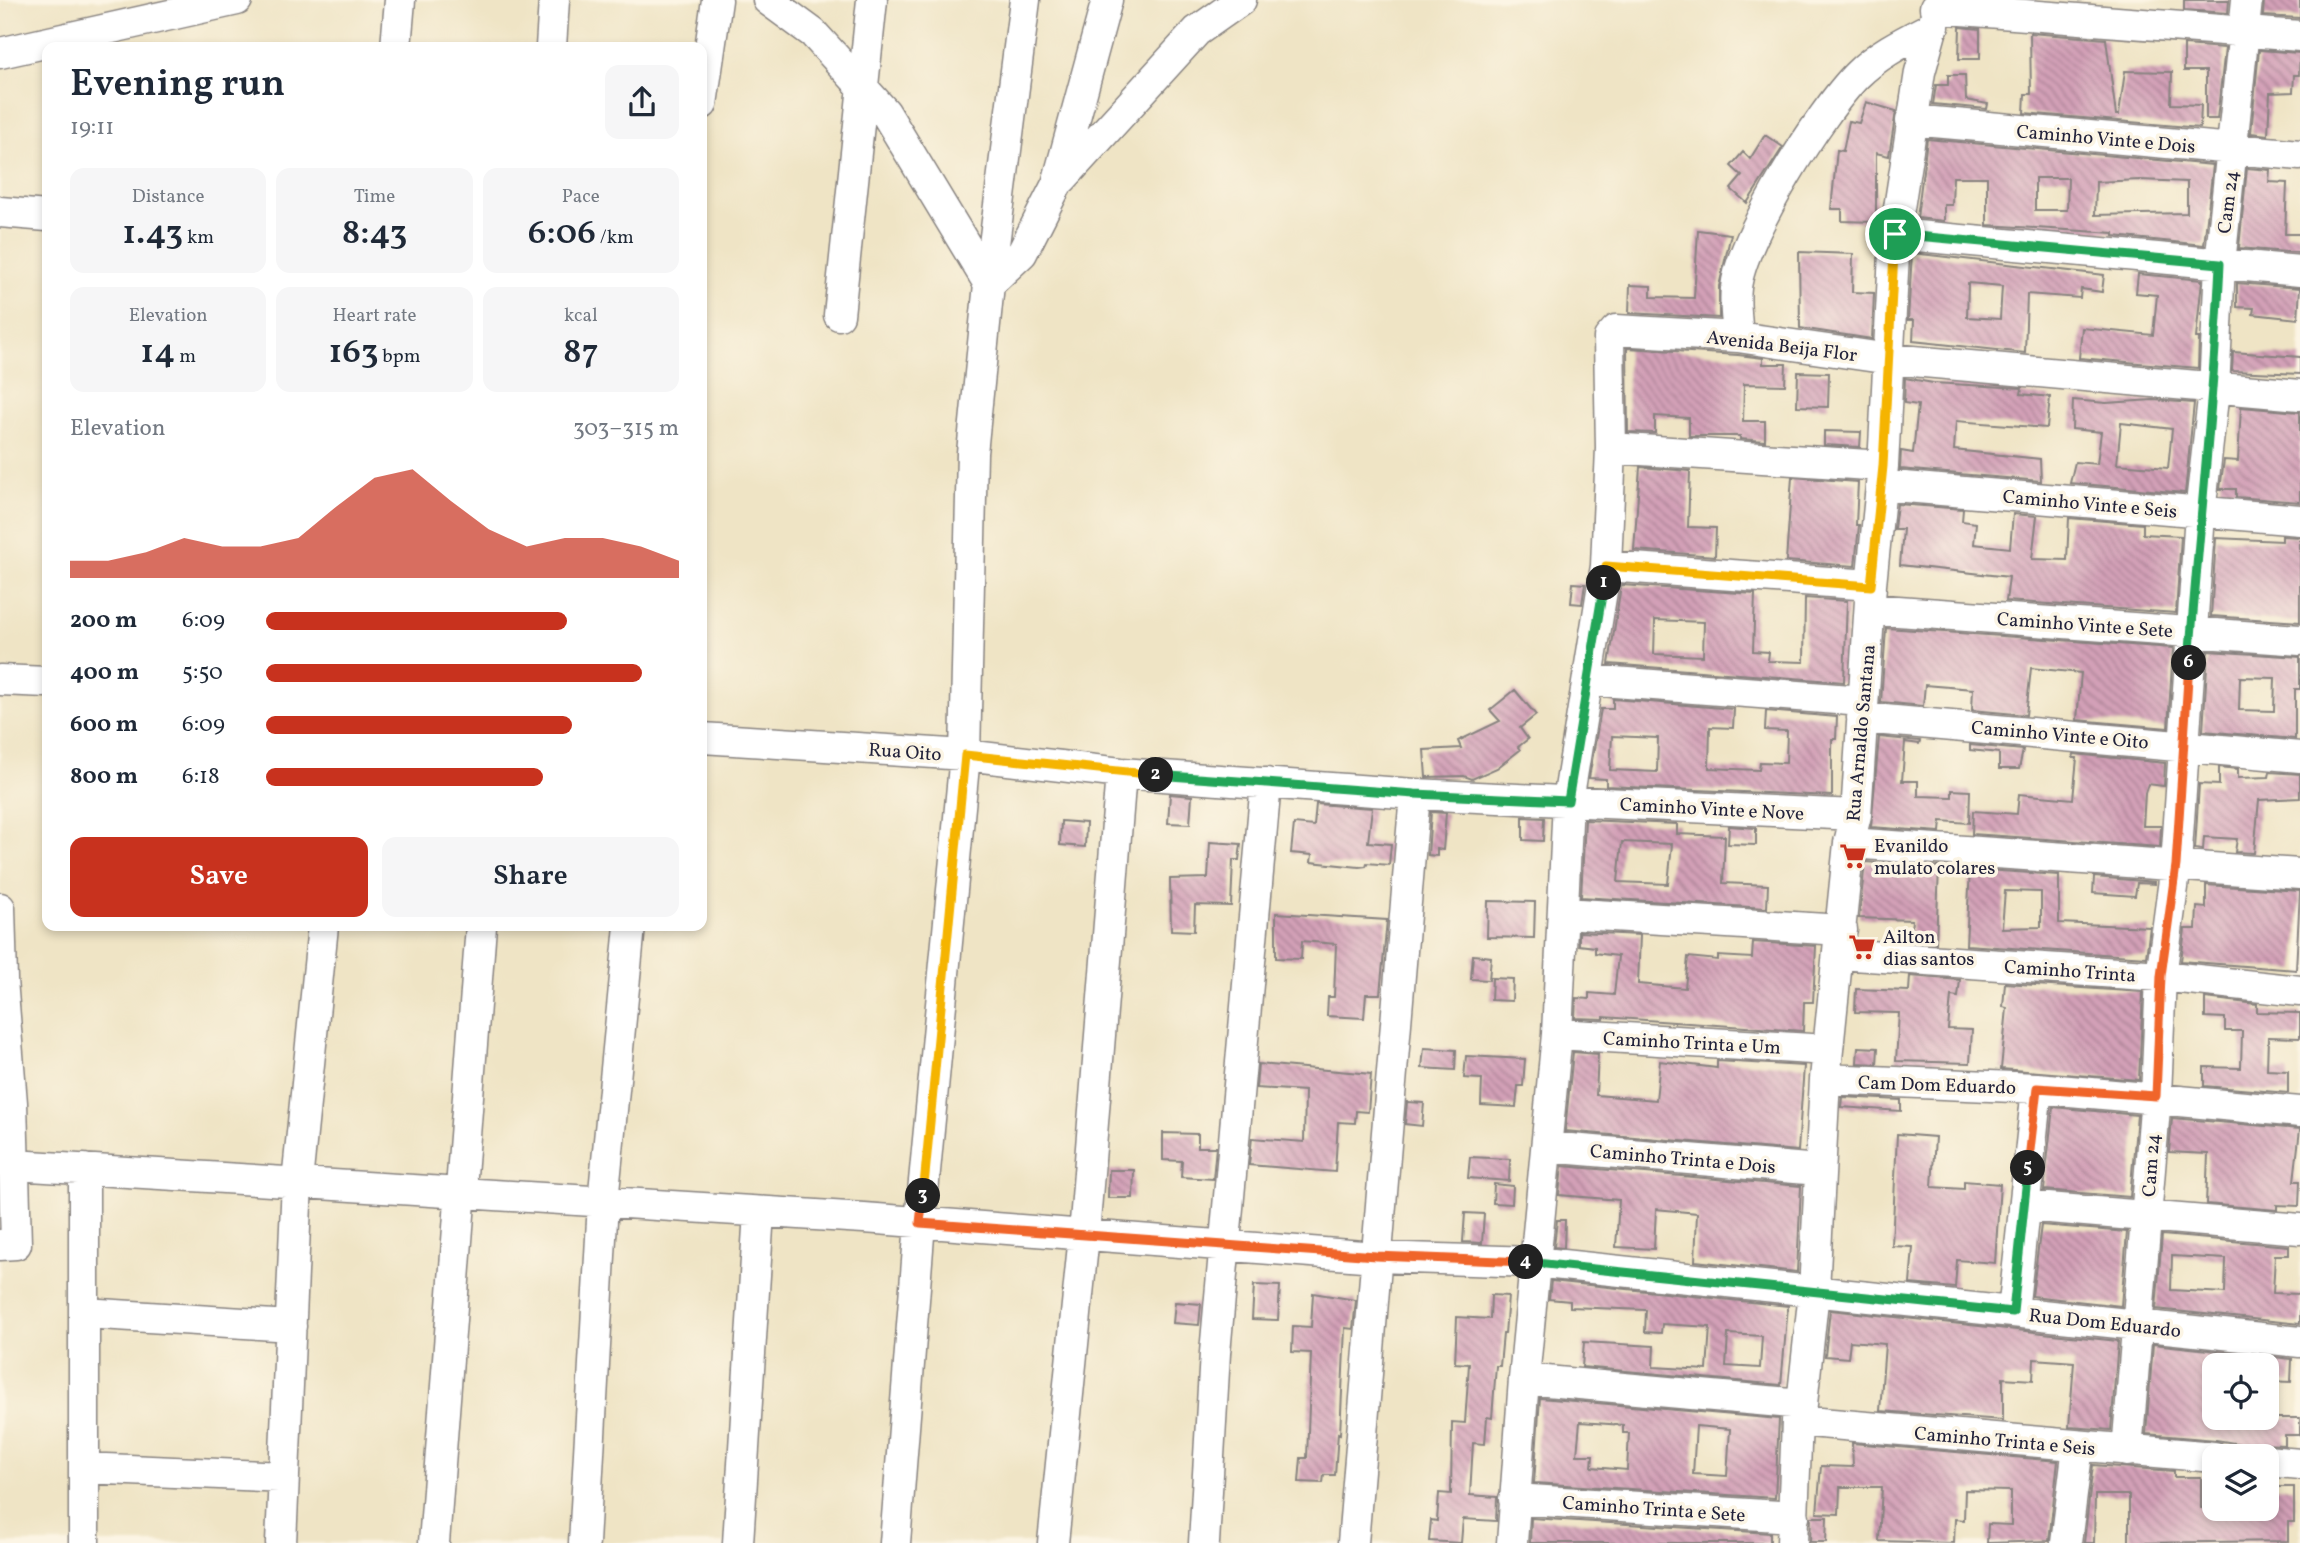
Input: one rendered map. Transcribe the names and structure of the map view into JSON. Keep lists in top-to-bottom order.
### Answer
{
  "streets": {
    "street": [
      "Caminho Vinte e Dois",
      "Cam 24",
      "Avenida Beija Flor",
      "Caminho Vinte e Seis",
      "Caminho Vinte e Sete",
      "Rua Arnaldo Santana",
      "Caminho Vinte e Oito",
      "Rua Oito",
      "Caminho Vinte e Nove",
      "Caminho Trinta",
      "Caminho Trinta e Um",
      "Cam Dom Eduardo",
      "Caminho Trinta e Dois",
      "Rua Dom Eduardo",
      "Caminho Trinta e Seis",
      "Caminho Trinta e Sete"
    ]
  },
  "crossings": [
    ["Caminho Vinte e Dois", "Cam 24"],
    ["Caminho Vinte e Dois", "Rua Arnaldo Santana"],
    ["Cam 24", "Avenida Beija Flor"],
    ["Cam 24", "Caminho Vinte e Seis"],
    ["Cam 24", "Caminho Vinte e Sete"],
    ["Cam 24", "Caminho Vinte e Oito"],
    ["Cam 24", "Caminho Vinte e Nove"],
    ["Cam 24", "Caminho Trinta"],
    ["Cam 24", "Cam Dom Eduardo"],
    ["Cam 24", "Rua Dom Eduardo"],
    ["Cam 24", "Caminho Trinta e Seis"],
    ["Avenida Beija Flor", "Caminho Vinte e Seis"],
    ["Avenida Beija Flor", "Caminho Vinte e Sete"],
    ["Avenida Beija Flor", "Rua Arnaldo Santana"],
    ["Avenida Beija Flor", "Caminho Vinte e Oito"],
    ["Avenida Beija Flor", "Rua Oito"],
    ["Avenida Beija Flor", "Caminho Vinte e Nove"],
    ["Avenida Beija Flor", "Caminho Trinta"],
    ["Avenida Beija Flor", "Caminho Trinta e Um"],
    ["Avenida Beija Flor", "Caminho Trinta e Dois"],
    ["Avenida Beija Flor", "Rua Dom Eduardo"],
    ["Avenida Beija Flor", "Caminho Trinta e Seis"],
    ["Avenida Beija Flor", "Caminho Trinta e Sete"],
    ["Caminho Vinte e Seis", "Rua Arnaldo Santana"],
    ["Caminho Vinte e Sete", "Rua Arnaldo Santana"],
    ["Rua Arnaldo Santana", "Caminho Vinte e Oito"],
    ["Rua Arnaldo Santana", "Caminho Vinte e Nove"],
    ["Rua Arnaldo Santana", "Caminho Trinta"],
    ["Rua Arnaldo Santana", "Caminho Trinta e Um"],
    ["Rua Arnaldo Santana", "Cam Dom Eduardo"],
    ["Rua Arnaldo Santana", "Caminho Trinta e Dois"],
    ["Rua Arnaldo Santana", "Rua Dom Eduardo"],
    ["Rua Arnaldo Santana", "Caminho Trinta e Seis"],
    ["Rua Arnaldo Santana", "Caminho Trinta e Sete"],
    ["Rua Oito", "Caminho Vinte e Nove"]
  ],
  "places": {
    "supermarket": ["Evanildo mulato colares", "Ailton dias santos"]
  },
  "page": {
    "heading": ["Evening run", "19:11"],
    "stats": [
      ["Distance", "1.43 km"],
      ["Time", "8:43"],
      ["Pace", "6:06 /km"],
      ["Elevation", "14 m"],
      ["Heart rate", "163 bpm"],
      ["kcal", "87"]
    ],
    "chart": ["Elevation", "303–315 m"],
    "pins": [
      "1",
      "6",
      "2",
      "5",
      "3",
      "4"
    ],
    "list": [
      {
        "name": "200 m",
        "note": "6:09"
      },
      {
        "name": "400 m",
        "note": "5:50"
      },
      {
        "name": "600 m",
        "note": "6:09"
      },
      {
        "name": "800 m",
        "note": "6:18"
      }
    ],
    "buttons": ["Save", "Share"]
  }
}
